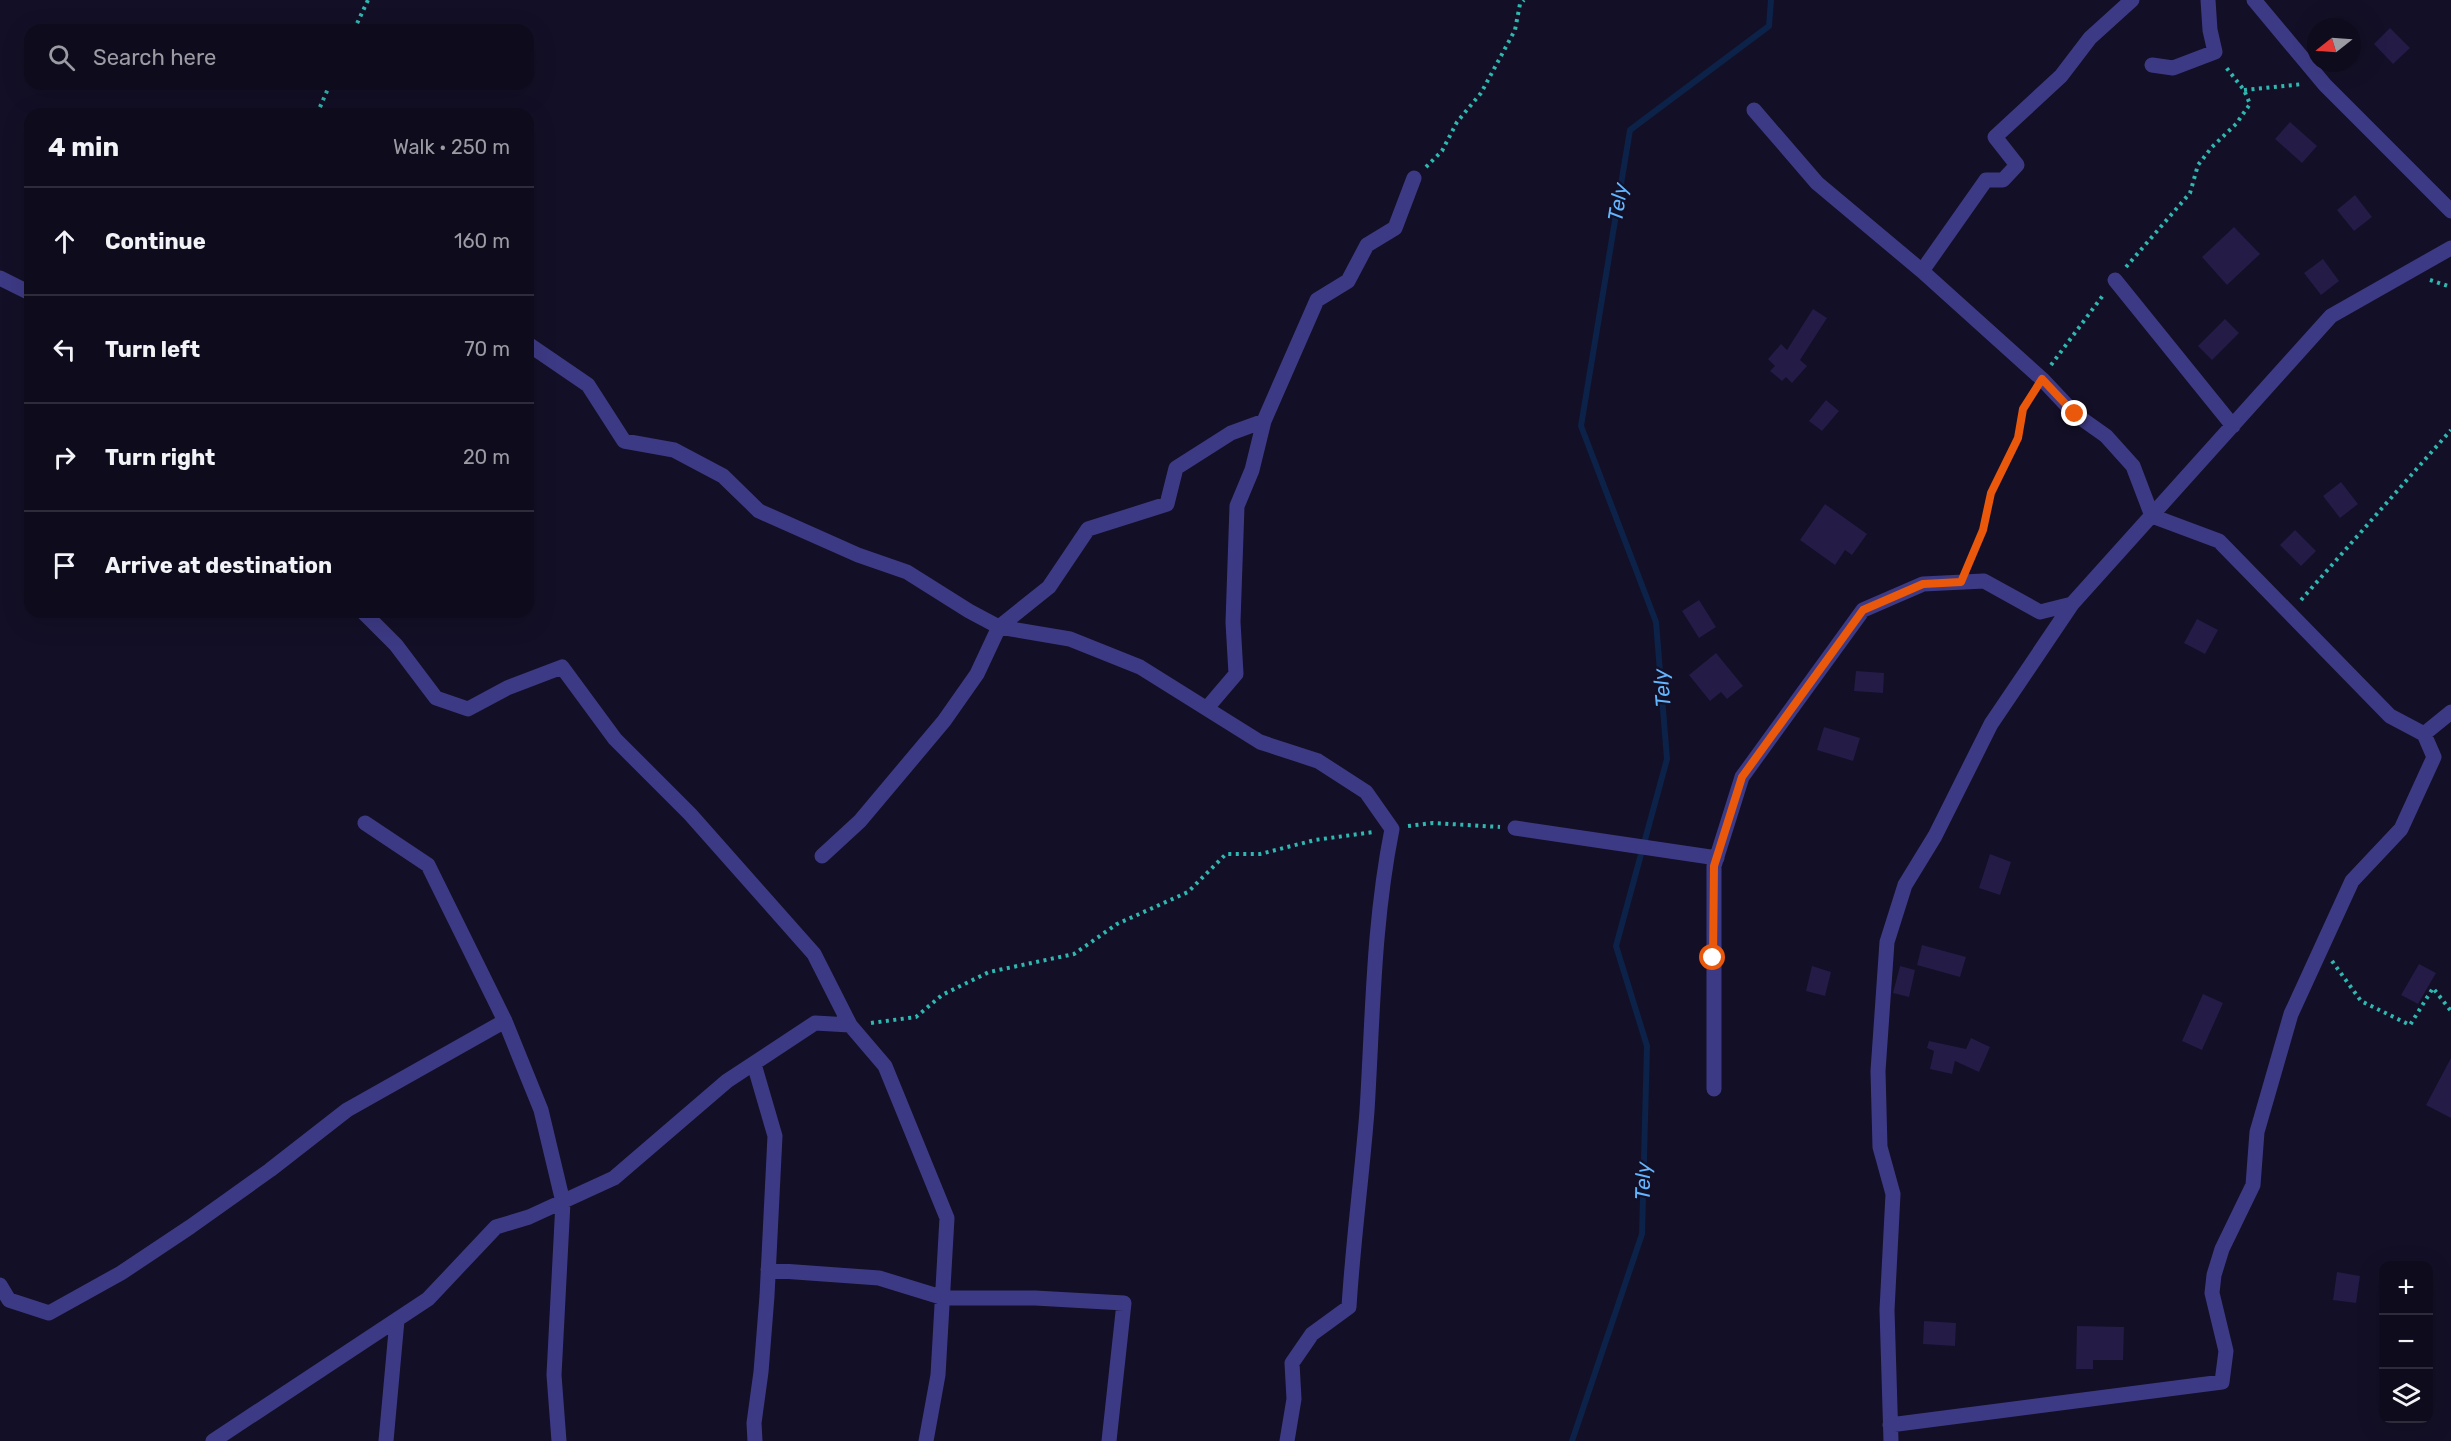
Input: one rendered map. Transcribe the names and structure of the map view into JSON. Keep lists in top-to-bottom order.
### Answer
{
  "water": ["Tely"],
  "north": "left",
  "page": {
    "search": "Search here",
    "heading": ["4 min", "Walk · 250 m"],
    "list": [
      ["Continue", "160 m"],
      ["Turn left", "70 m"],
      ["Turn right", "20 m"],
      "Arrive at destination"
    ],
    "map_buttons": ["+", "−"]
  }
}
